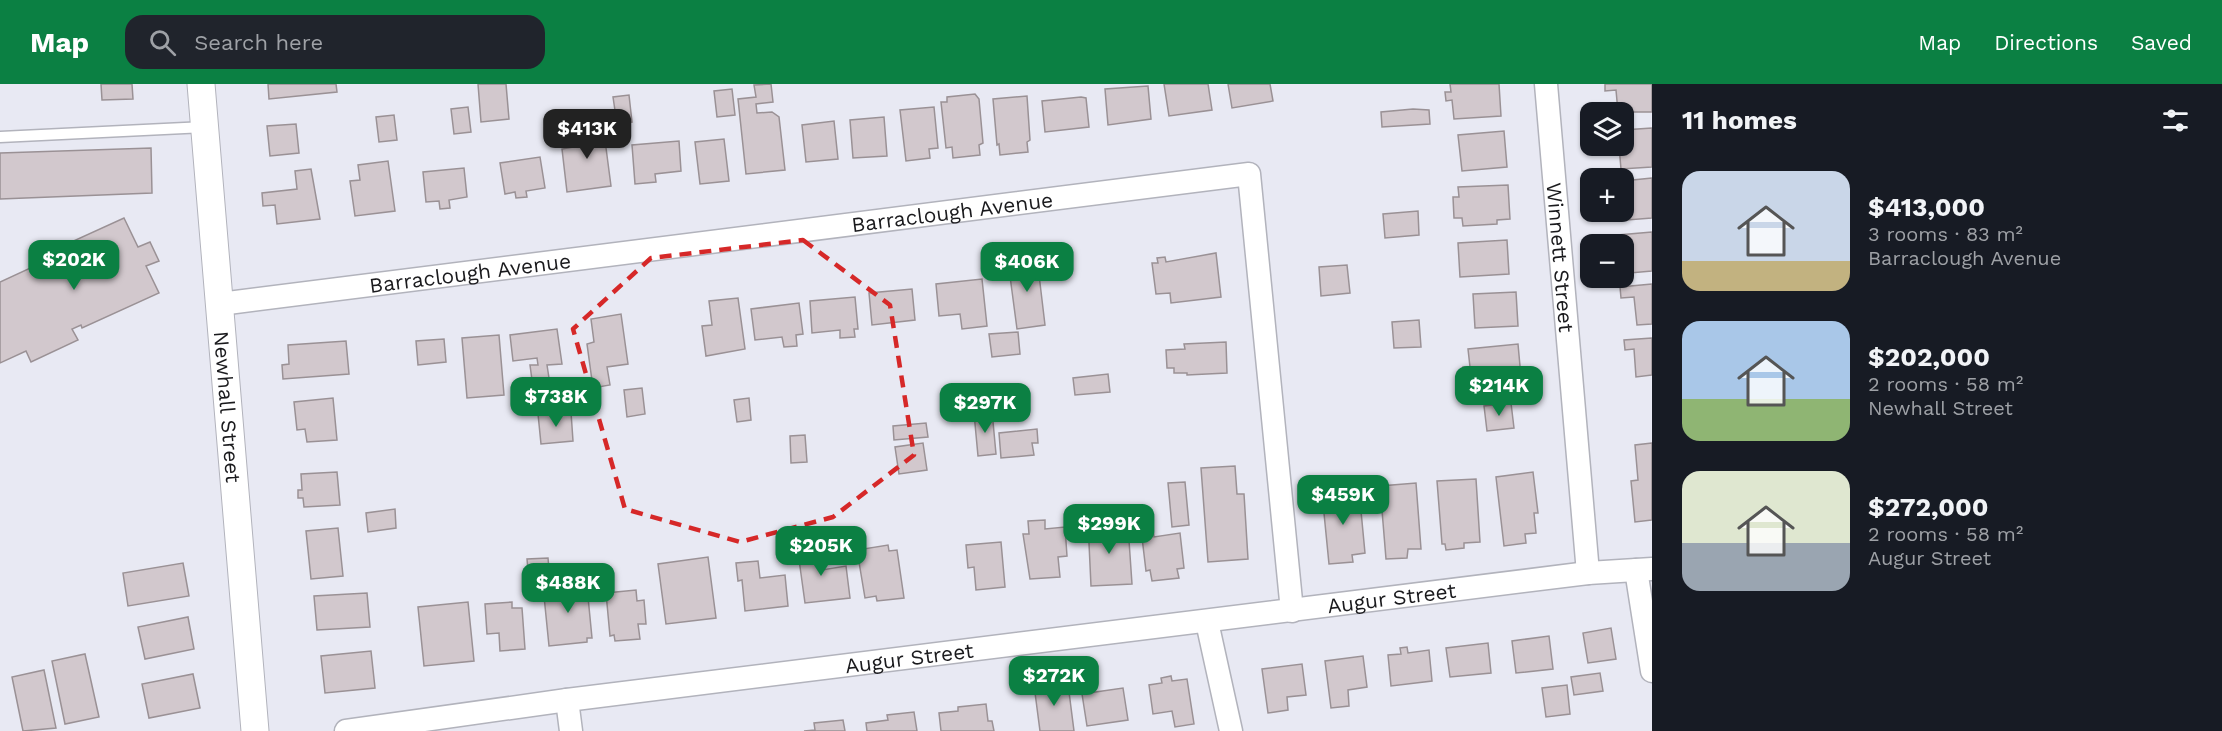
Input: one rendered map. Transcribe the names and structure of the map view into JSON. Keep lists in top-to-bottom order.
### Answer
{
  "streets": {
    "street": [
      "Barraclough Avenue",
      "Winnett Street",
      "Newhall Street",
      "Augur Street"
    ]
  },
  "crossings": [
    ["Barraclough Avenue", "Newhall Street"],
    ["Barraclough Avenue", "Augur Street"],
    ["Winnett Street", "Augur Street"]
  ],
  "page": {
    "header": "Map",
    "search": "Search here",
    "nav": ["Map", "Directions", "Saved"],
    "heading": "11 homes",
    "map_buttons": ["+", "−"],
    "price": [
      "$413K",
      "$202K",
      "$406K",
      "$214K",
      "$738K",
      "$297K",
      "$459K",
      "$299K",
      "$205K",
      "$488K",
      "$272K"
    ],
    "list": [
      {
        "name": "$413,000",
        "note": "3 rooms · 83 m² · Barraclough Avenue"
      },
      {
        "name": "$202,000",
        "note": "2 rooms · 58 m² · Newhall Street"
      },
      {
        "name": "$272,000",
        "note": "2 rooms · 58 m² · Augur Street"
      }
    ]
  }
}
